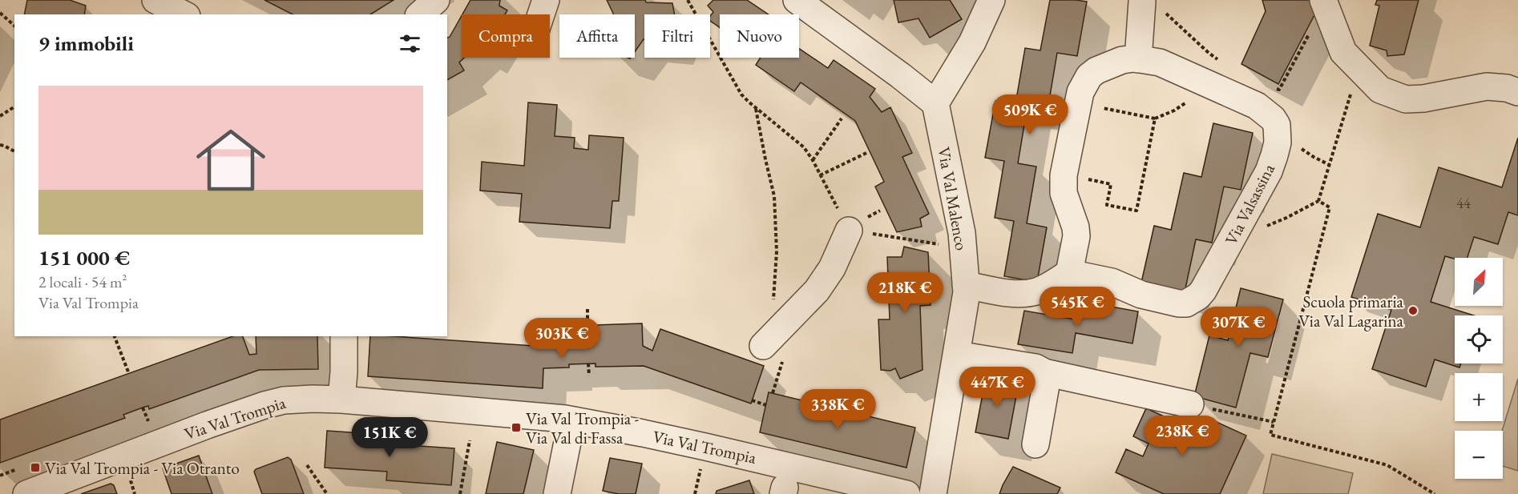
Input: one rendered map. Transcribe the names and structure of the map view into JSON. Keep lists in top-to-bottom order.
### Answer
{
  "streets": {
    "street": ["Via Val Malenco", "Via Valsassina", "Via Val Trompia"]
  },
  "places": {
    "other": ["Scuola primaria Via Val Lagarina"],
    "transit": ["Via Val Trompia - Via Val di Fassa", "Via Val Trompia - Via Otranto"]
  },
  "house_numbers": ["44"],
  "north": "top right",
  "page": {
    "chip": [
      "Compra",
      "Affitta",
      "Filtri",
      "Nuovo"
    ],
    "heading": "9 immobili",
    "list": [
      {
        "name": "151 000 €",
        "note": "2 locali · 54 m² · Via Val Trompia"
      }
    ],
    "price": [
      "509K €",
      "218K €",
      "545K €",
      "307K €",
      "303K €",
      "447K €",
      "338K €",
      "238K €",
      "151K €"
    ],
    "map_buttons": ["+", "−"]
  }
}
